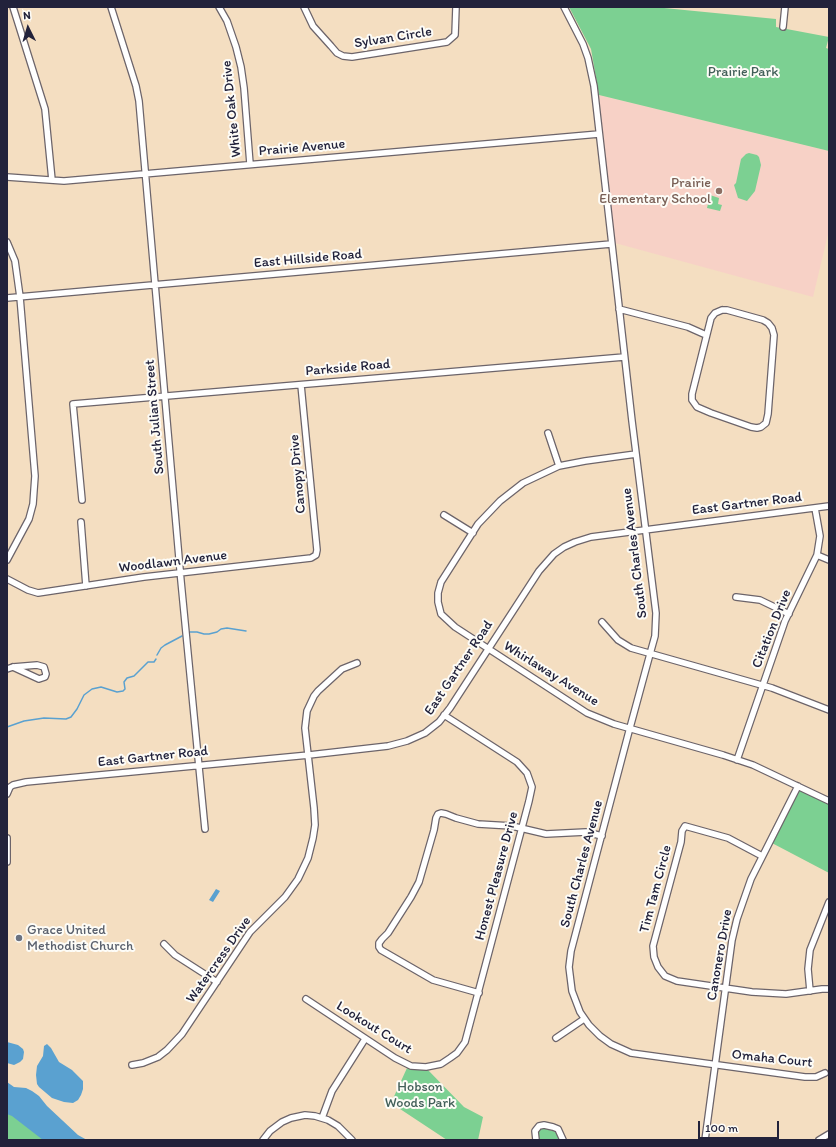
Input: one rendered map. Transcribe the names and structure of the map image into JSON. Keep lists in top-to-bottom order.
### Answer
{
  "streets": {
    "street": [
      "Sylvan Circle",
      "White Oak Drive",
      "Prairie Avenue",
      "East Hillside Road",
      "Parkside Road",
      "South Julian Street",
      "Canopy Drive",
      "East Gartner Road",
      "South Charles Avenue",
      "Woodlawn Avenue",
      "Citation Drive",
      "Whirlaway Avenue",
      "Honest Pleasure Drive",
      "Tim Tam Circle",
      "Canonero Drive",
      "Watercress Drive",
      "Lookout Court",
      "Omaha Court"
    ]
  },
  "crossings": [
    ["White Oak Drive", "Prairie Avenue"],
    ["Prairie Avenue", "South Julian Street"],
    ["Prairie Avenue", "South Charles Avenue"],
    ["East Hillside Road", "South Julian Street"],
    ["East Hillside Road", "South Charles Avenue"],
    ["Parkside Road", "South Julian Street"],
    ["Parkside Road", "Canopy Drive"],
    ["Parkside Road", "South Charles Avenue"],
    ["South Julian Street", "East Gartner Road"],
    ["South Julian Street", "Woodlawn Avenue"],
    ["Canopy Drive", "Woodlawn Avenue"],
    ["East Gartner Road", "South Charles Avenue"],
    ["East Gartner Road", "Citation Drive"],
    ["East Gartner Road", "Whirlaway Avenue"],
    ["East Gartner Road", "Honest Pleasure Drive"],
    ["East Gartner Road", "Watercress Drive"],
    ["South Charles Avenue", "Whirlaway Avenue"],
    ["South Charles Avenue", "Canonero Drive"],
    ["South Charles Avenue", "Omaha Court"],
    ["Citation Drive", "Whirlaway Avenue"],
    ["Whirlaway Avenue", "Canonero Drive"],
    ["Honest Pleasure Drive", "Lookout Court"],
    ["Tim Tam Circle", "Canonero Drive"],
    ["Canonero Drive", "Omaha Court"]
  ],
  "parks": ["Prairie Park", "Hobson Woods Park"],
  "places": ["Prairie Elementary School", "Grace United Methodist Church"],
  "scale_bar": "100 m",
  "north": "top"
}
